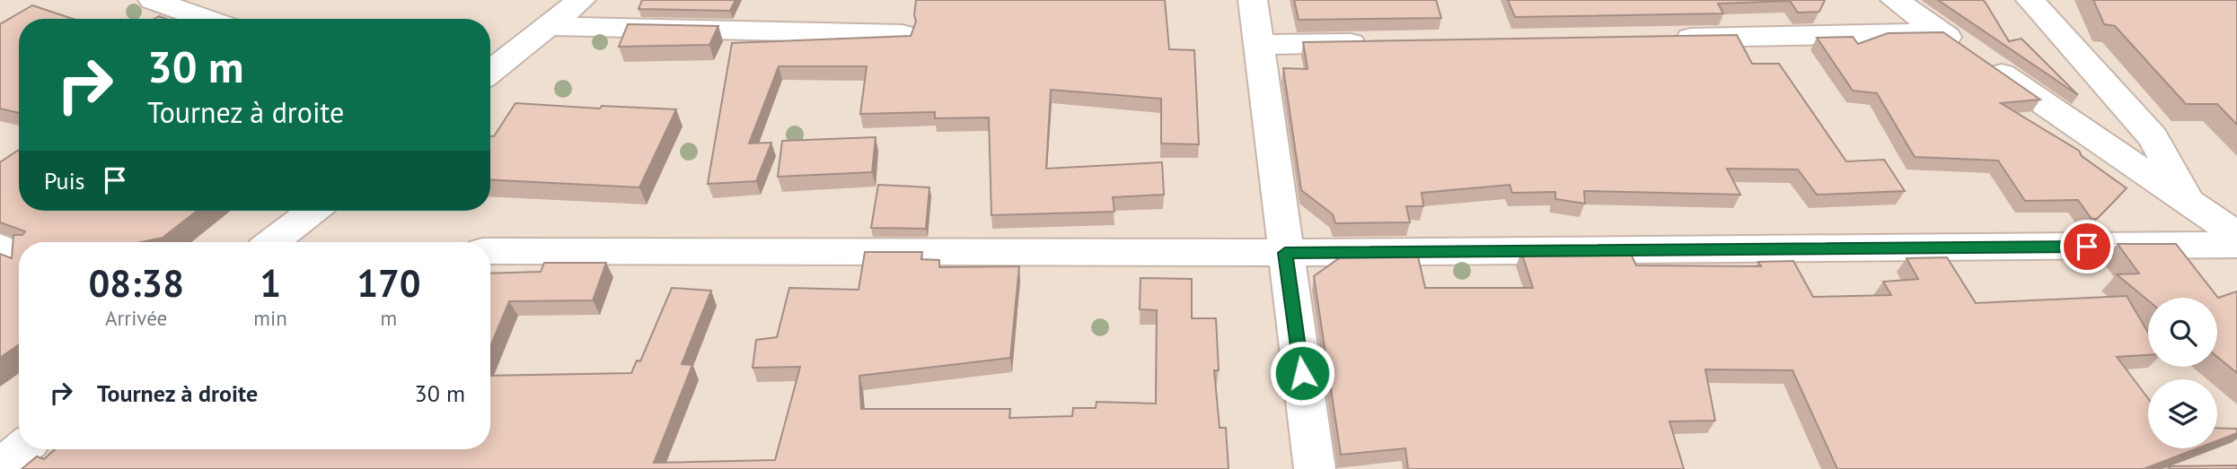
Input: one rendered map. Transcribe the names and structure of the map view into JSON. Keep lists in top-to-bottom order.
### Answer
{
  "page": {
    "turn": ["30 m", "Tournez à droite"],
    "then": "Puis",
    "eta": [
      "08:38",
      "Arrivée",
      "1",
      "min",
      "170",
      "m"
    ],
    "list": [
      {
        "name": "Tournez à droite",
        "value": "30 m"
      }
    ]
  }
}
